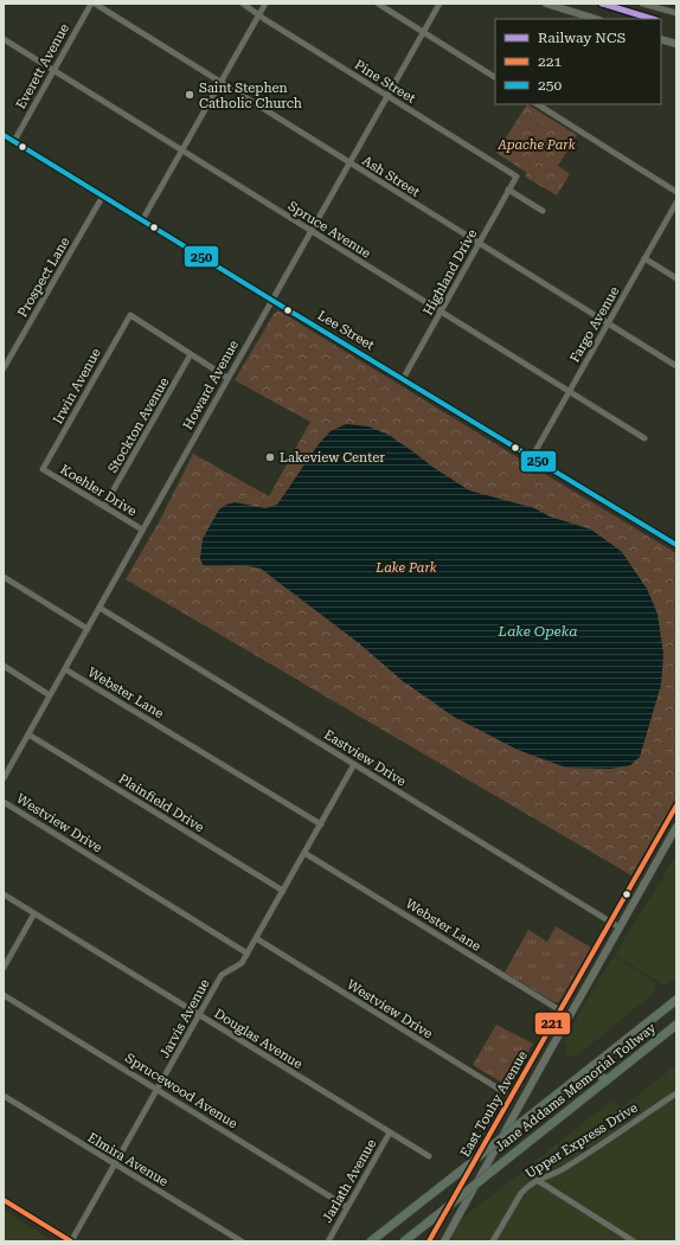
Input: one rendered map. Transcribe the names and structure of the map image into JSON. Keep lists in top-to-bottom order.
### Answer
{
  "streets": {
    "highway": ["Jane Addams Memorial Tollway"],
    "main road": ["Lee Street", "East Touhy Avenue"],
    "street": [
      "Everett Avenue",
      "Pine Street",
      "Ash Street",
      "Spruce Avenue",
      "Highland Drive",
      "Prospect Lane",
      "Fargo Avenue",
      "Howard Avenue",
      "Irwin Avenue",
      "Stockton Avenue",
      "Koehler Drive",
      "Webster Lane",
      "Eastview Drive",
      "Plainfield Drive",
      "Westview Drive",
      "Jarvis Avenue",
      "Douglas Avenue",
      "Sprucewood Avenue",
      "Upper Express Drive",
      "Elmira Avenue",
      "Jarlath Avenue"
    ]
  },
  "crossings": [
    ["Everett Avenue", "Spruce Avenue"],
    ["Everett Avenue", "Lee Street"],
    ["Pine Street", "Highland Drive"],
    ["Pine Street", "Howard Avenue"],
    ["Ash Street", "Highland Drive"],
    ["Ash Street", "Fargo Avenue"],
    ["Ash Street", "Howard Avenue"],
    ["Spruce Avenue", "Highland Drive"],
    ["Spruce Avenue", "Fargo Avenue"],
    ["Spruce Avenue", "Howard Avenue"],
    ["Highland Drive", "Lee Street"],
    ["Prospect Lane", "Lee Street"],
    ["Fargo Avenue", "Lee Street"],
    ["Lee Street", "Howard Avenue"],
    ["Howard Avenue", "Koehler Drive"],
    ["Howard Avenue", "Webster Lane"],
    ["Howard Avenue", "Eastview Drive"],
    ["Howard Avenue", "Plainfield Drive"],
    ["Irwin Avenue", "Stockton Avenue"],
    ["Irwin Avenue", "Koehler Drive"],
    ["Stockton Avenue", "Koehler Drive"],
    ["Webster Lane", "Jarvis Avenue"],
    ["Webster Lane", "East Touhy Avenue"],
    ["Eastview Drive", "Jarvis Avenue"],
    ["Eastview Drive", "East Touhy Avenue"],
    ["Plainfield Drive", "Jarvis Avenue"],
    ["Westview Drive", "Jarvis Avenue"],
    ["Westview Drive", "East Touhy Avenue"],
    ["Jarvis Avenue", "Douglas Avenue"],
    ["Jarvis Avenue", "Sprucewood Avenue"],
    ["Jarvis Avenue", "Elmira Avenue"],
    ["Douglas Avenue", "Jarlath Avenue"],
    ["Sprucewood Avenue", "Jarlath Avenue"]
  ],
  "water": ["Lake Opeka"],
  "parks": ["Apache Park", "Lake Park"],
  "places": ["Saint Stephen Catholic Church", "Lakeview Center"],
  "lines": ["rail line NCS", "transit line 250", "transit line 221"],
  "legend": ["Railway NCS", "221", "250"]
}
